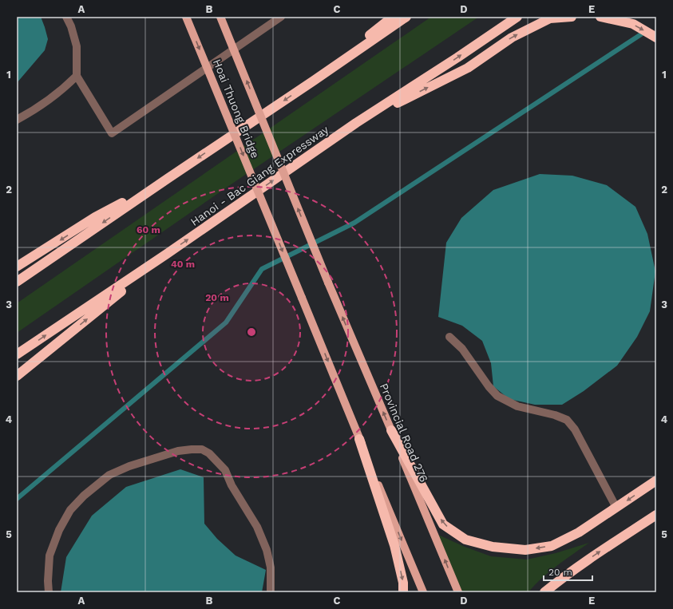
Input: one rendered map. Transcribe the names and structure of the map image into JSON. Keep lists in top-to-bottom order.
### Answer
{
  "streets": {
    "highway": ["Hanoi - Bac Giang Expressway"],
    "main road": ["Hoai Thuong Bridge", "Provincial Road 276"]
  },
  "crossings": [
    ["Hoai Thuong Bridge", "Provincial Road 276"]
  ],
  "scale_bar": "20 m",
  "grid": {
    "columns": [
      "A",
      "B",
      "C",
      "D",
      "E"
    ],
    "rows": [
      "1",
      "2",
      "3",
      "4",
      "5"
    ]
  },
  "rings": ["60 m", "40 m", "20 m"]
}
